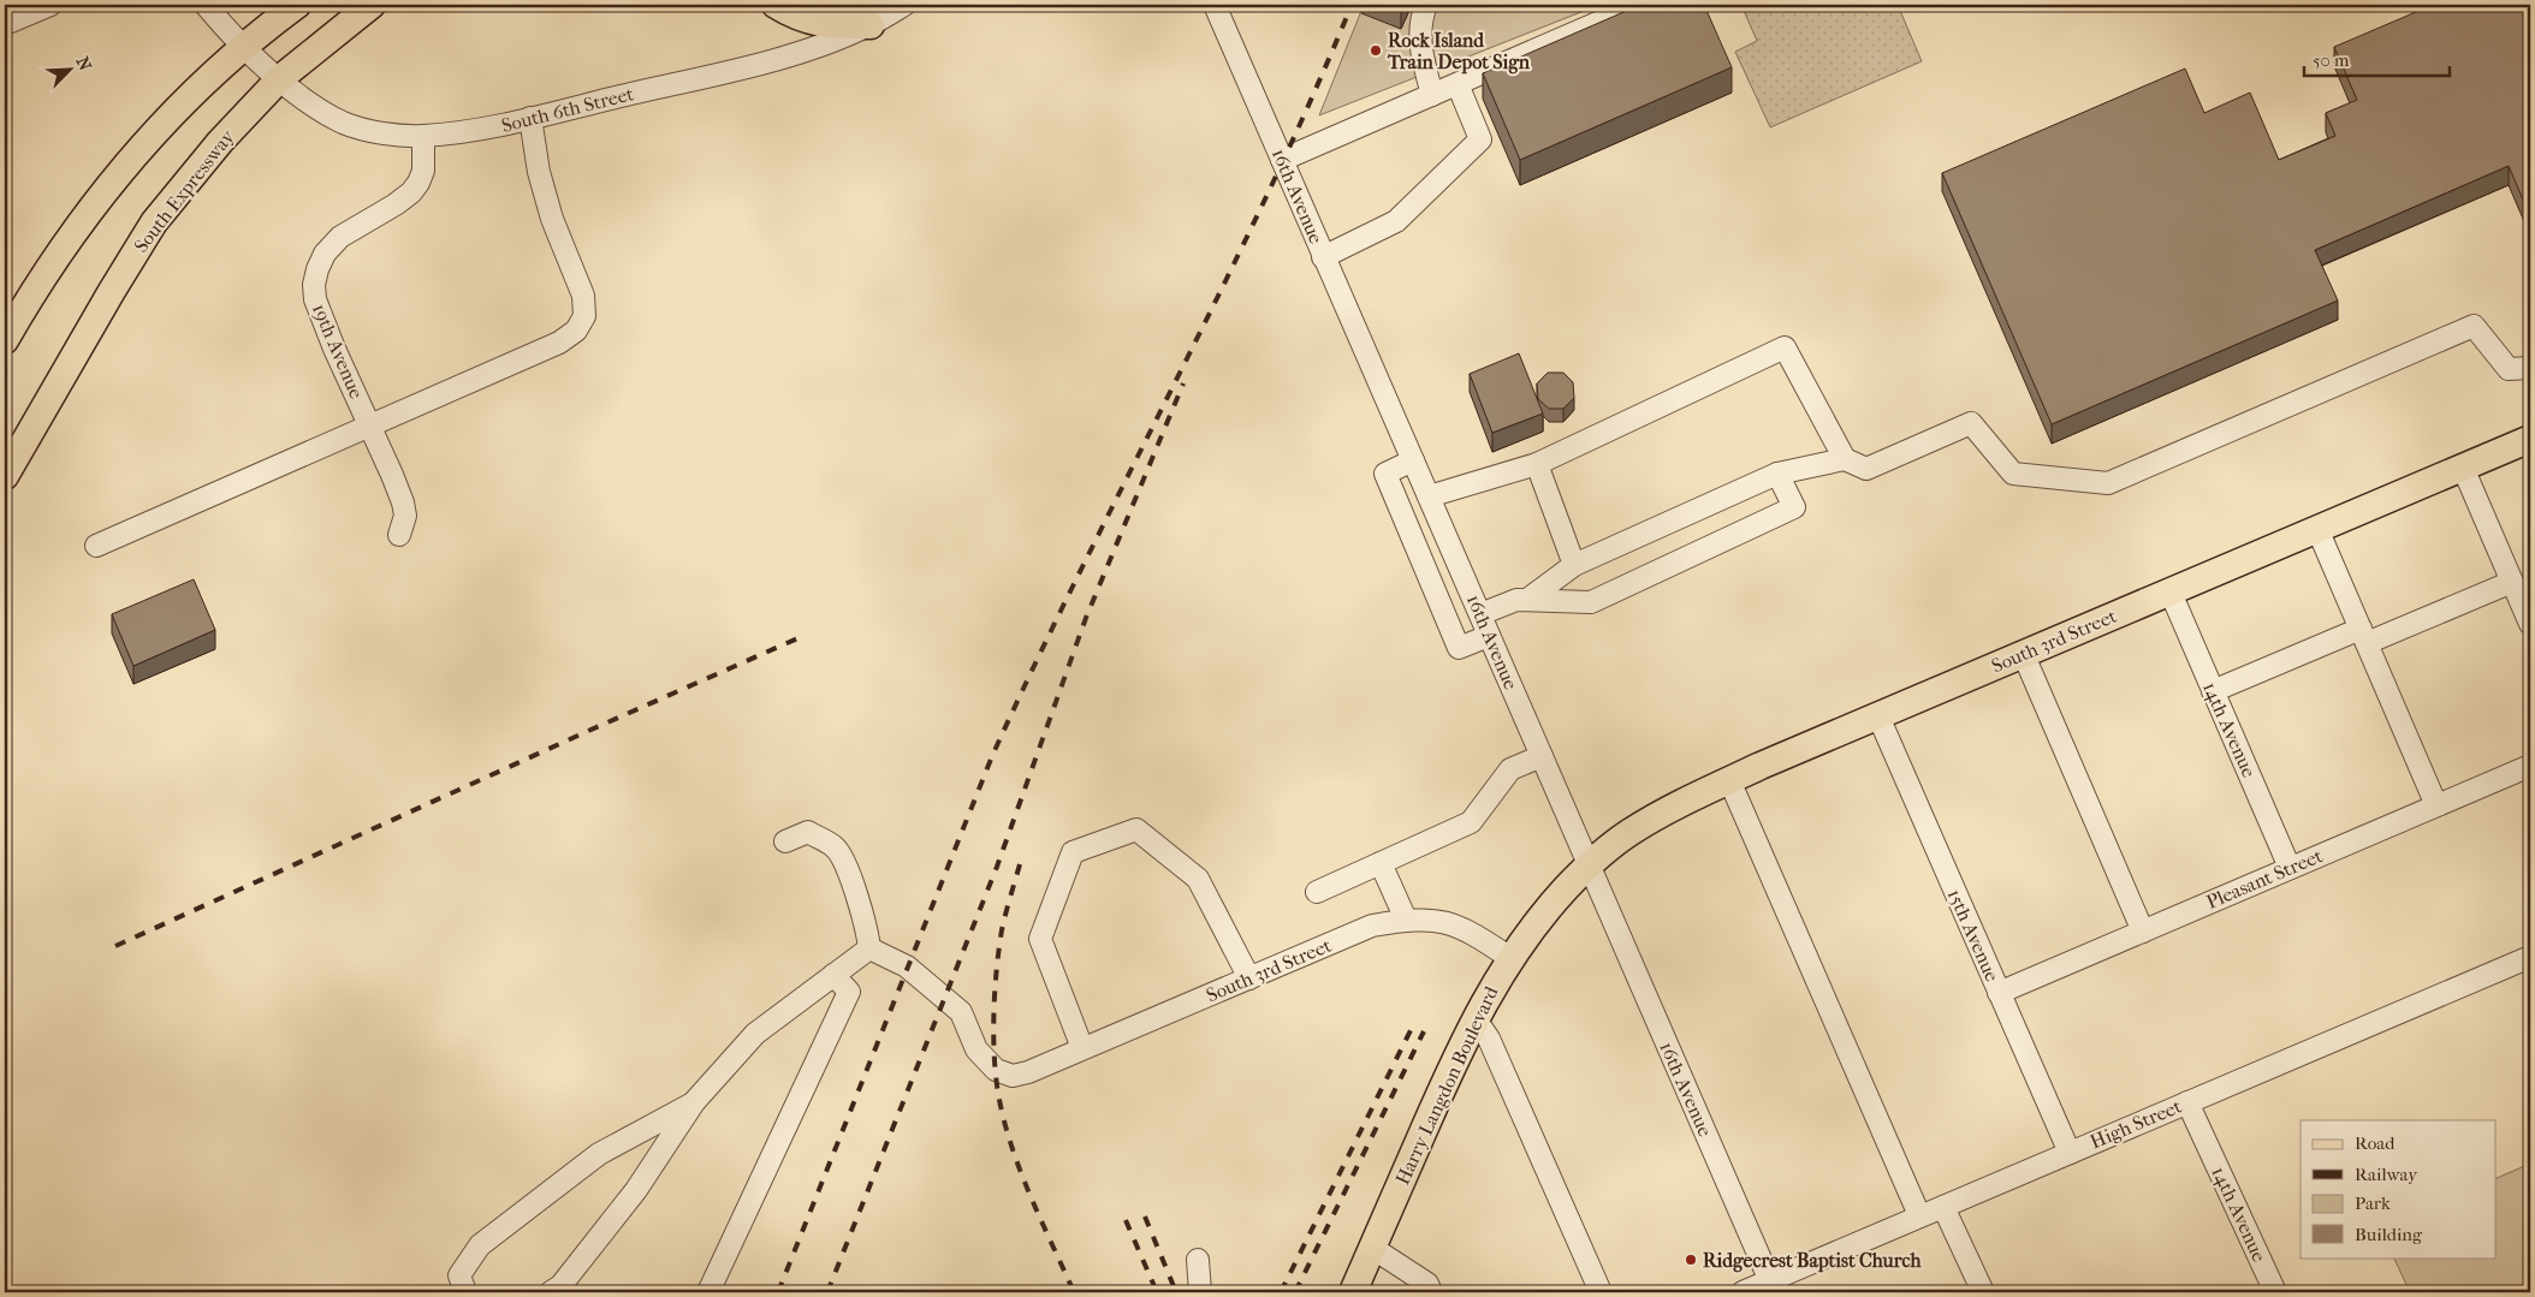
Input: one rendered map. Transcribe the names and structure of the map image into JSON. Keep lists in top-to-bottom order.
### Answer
{
  "streets": {
    "main road": ["South Expressway", "South 3rd Street", "Harry Langdon Boulevard"],
    "street": [
      "South 6th Street",
      "16th Avenue",
      "19th Avenue",
      "14th Avenue",
      "Pleasant Street",
      "15th Avenue",
      "High Street"
    ]
  },
  "crossings": [
    ["South 6th Street", "South Expressway"],
    ["South 6th Street", "19th Avenue"],
    ["16th Avenue", "South 3rd Street"],
    ["16th Avenue", "Harry Langdon Boulevard"],
    ["16th Avenue", "High Street"],
    ["South 3rd Street", "14th Avenue"],
    ["South 3rd Street", "15th Avenue"],
    ["South 3rd Street", "Harry Langdon Boulevard"],
    ["14th Avenue", "Pleasant Street"],
    ["14th Avenue", "High Street"],
    ["Pleasant Street", "15th Avenue"],
    ["15th Avenue", "High Street"]
  ],
  "places": ["Rock Island Train Depot Sign", "Ridgecrest Baptist Church"],
  "legend": [
    "Road",
    "Railway",
    "Park",
    "Building"
  ],
  "scale_bar": "50 m",
  "north": "top right"
}
